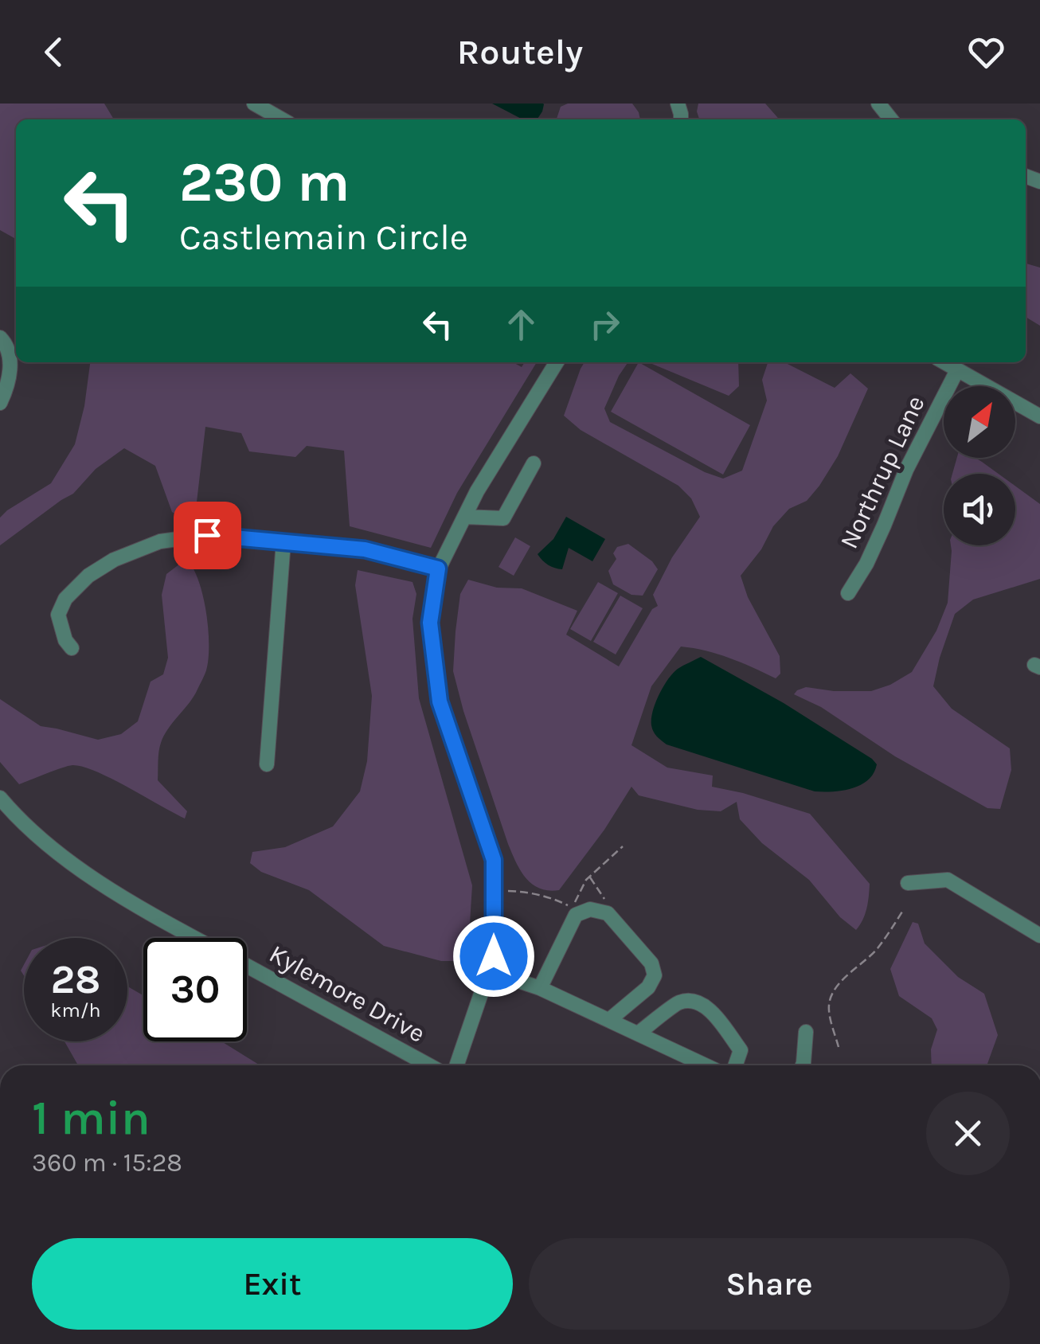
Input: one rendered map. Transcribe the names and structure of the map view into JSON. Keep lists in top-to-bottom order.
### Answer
{
  "streets": {
    "street": ["Northrup Lane", "Kylemore Drive"]
  },
  "north": "top right",
  "page": {
    "header": "Routely",
    "turn": ["230 m", "Castlemain Circle"],
    "speed": "28 km/h",
    "limit": "30",
    "heading": ["1 min", "360 m · 15:28"],
    "buttons": ["Exit", "Share"]
  }
}
